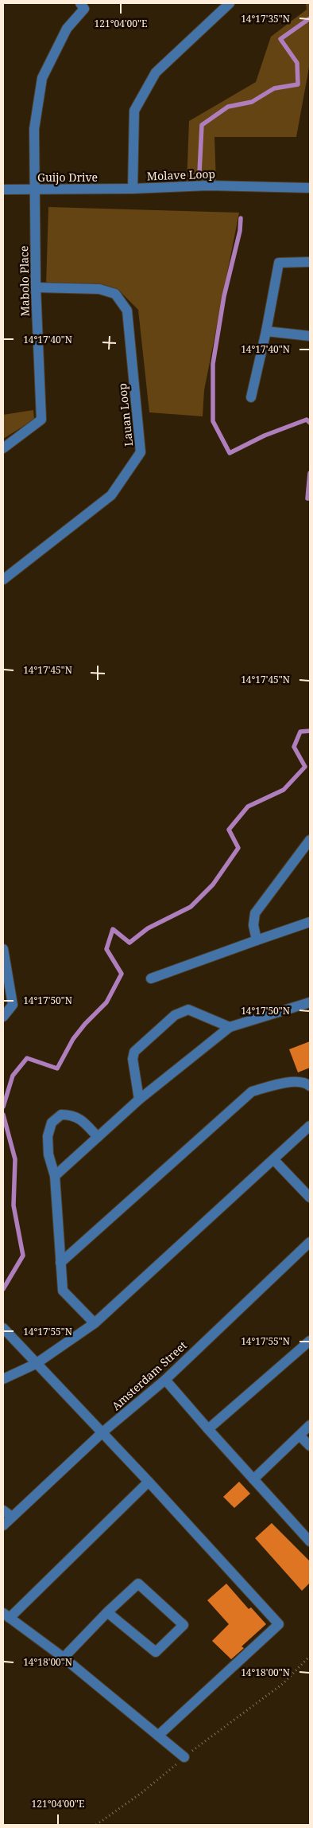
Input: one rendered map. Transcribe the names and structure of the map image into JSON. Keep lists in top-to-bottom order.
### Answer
{
  "streets": {
    "street": [
      "Molave Loop",
      "Guijo Drive",
      "Mabolo Place",
      "Lauan Loop",
      "Amsterdam Street"
    ]
  },
  "crossings": [
    ["Molave Loop", "Guijo Drive"],
    ["Guijo Drive", "Mabolo Place"],
    ["Mabolo Place", "Lauan Loop"]
  ],
  "coordinates": [
    "14°17'35\"N",
    "121°04'00\"E",
    "14°17'40\"N",
    "14°17'45\"N",
    "14°17'50\"N",
    "14°17'55\"N",
    "14°18'00\"N"
  ]
}
